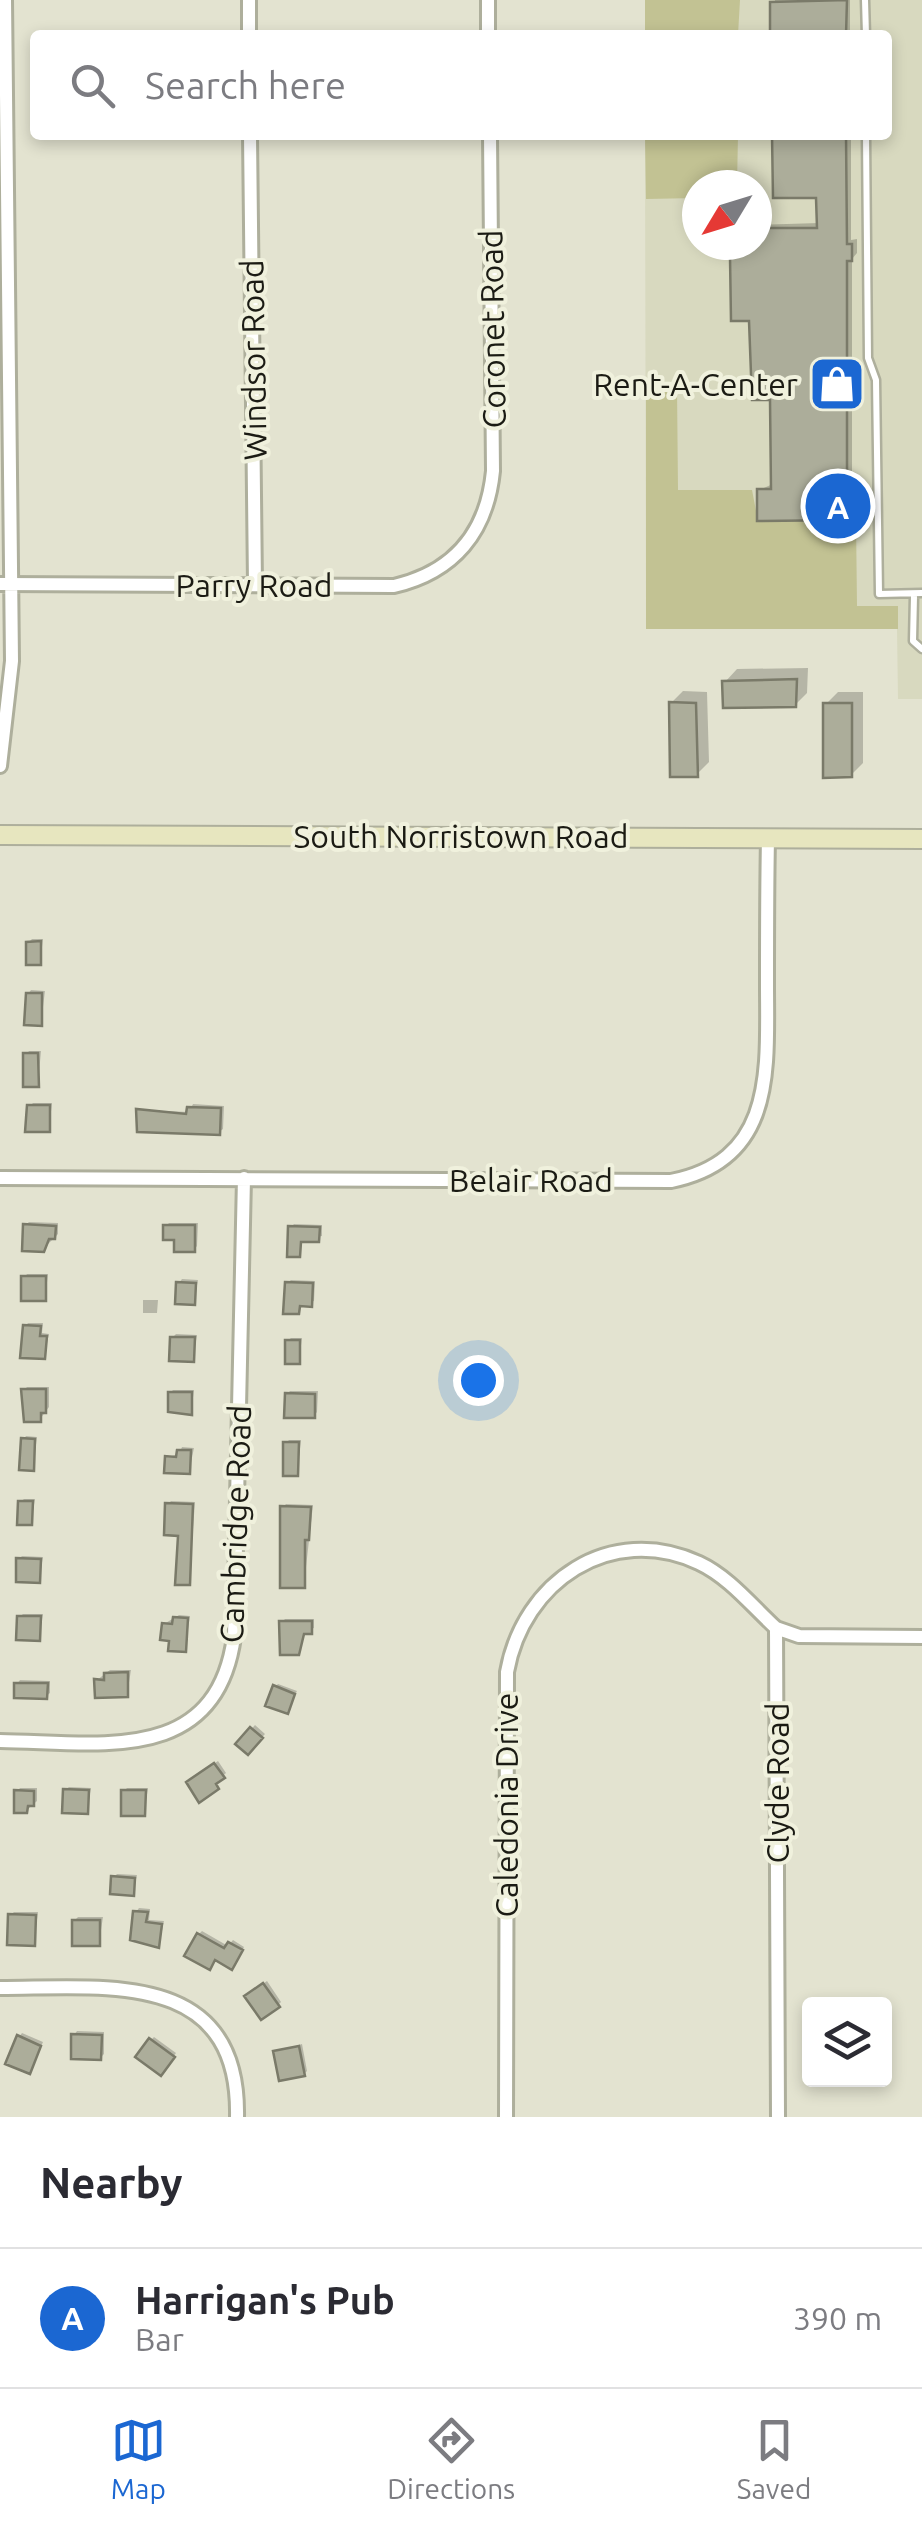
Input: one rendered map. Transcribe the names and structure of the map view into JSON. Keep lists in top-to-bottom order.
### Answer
{
  "streets": {
    "street": [
      "Coronet Road",
      "Windsor Road",
      "Parry Road",
      "South Norristown Road",
      "Belair Road",
      "Cambridge Road",
      "Clyde Road",
      "Caledonia Drive"
    ]
  },
  "crossings": [
    ["Coronet Road", "Parry Road"],
    ["Windsor Road", "Parry Road"],
    ["South Norristown Road", "Belair Road"],
    ["Belair Road", "Cambridge Road"],
    ["Clyde Road", "Caledonia Drive"]
  ],
  "places": {
    "shop": ["Rent-A-Center"]
  },
  "north": "bottom left",
  "page": {
    "search": "Search here",
    "pins": "A",
    "heading": "Nearby",
    "list": [
      {
        "mark": "A",
        "name": "Harrigan's Pub",
        "note": "Bar",
        "value": "390 m"
      }
    ],
    "nav": ["Map", "Directions", "Saved"]
  }
}
